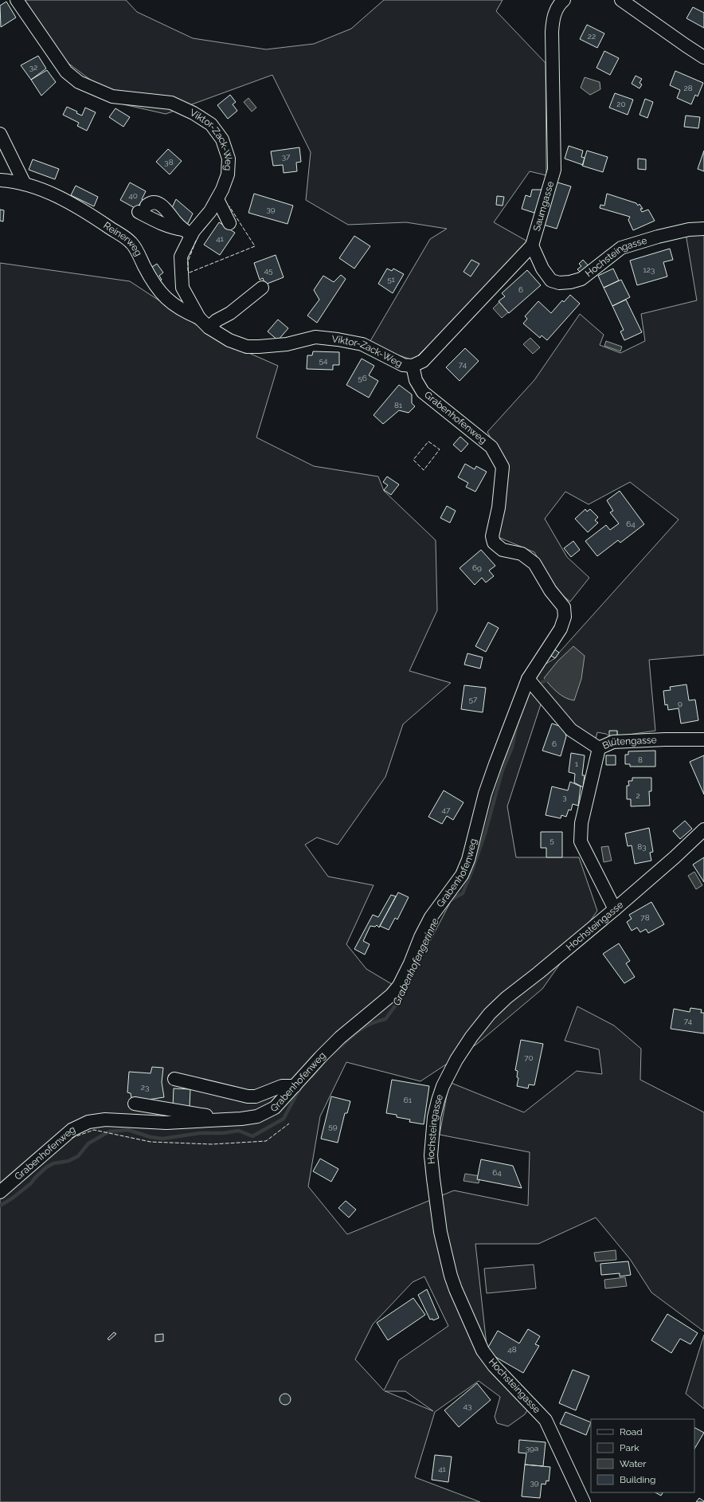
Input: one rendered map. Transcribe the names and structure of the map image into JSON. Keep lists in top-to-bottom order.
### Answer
{
  "streets": {
    "street": [
      "Viktor-Zack-Weg",
      "Saumgasse",
      "Reinerweg",
      "Hochsteingasse",
      "Grabenhofenweg",
      "Blütengasse"
    ]
  },
  "crossings": [
    ["Viktor-Zack-Weg", "Saumgasse"],
    ["Viktor-Zack-Weg", "Reinerweg"],
    ["Viktor-Zack-Weg", "Grabenhofenweg"],
    ["Saumgasse", "Hochsteingasse"],
    ["Saumgasse", "Grabenhofenweg"],
    ["Grabenhofenweg", "Blütengasse"]
  ],
  "water": ["Grabenhofengerinne"],
  "house_numbers": [
    "22",
    "32",
    "28",
    "20",
    "37",
    "38",
    "40",
    "39",
    "41",
    "123",
    "45",
    "51",
    "6",
    "54",
    "74",
    "56",
    "81",
    "64",
    "69",
    "57",
    "9",
    "6",
    "8",
    "1",
    "2",
    "3",
    "47",
    "5",
    "83",
    "78",
    "74",
    "70",
    "23",
    "61",
    "59",
    "64",
    "48",
    "43",
    "39a",
    "41",
    "39"
  ],
  "legend": [
    "Road",
    "Park",
    "Water",
    "Building"
  ]
}
